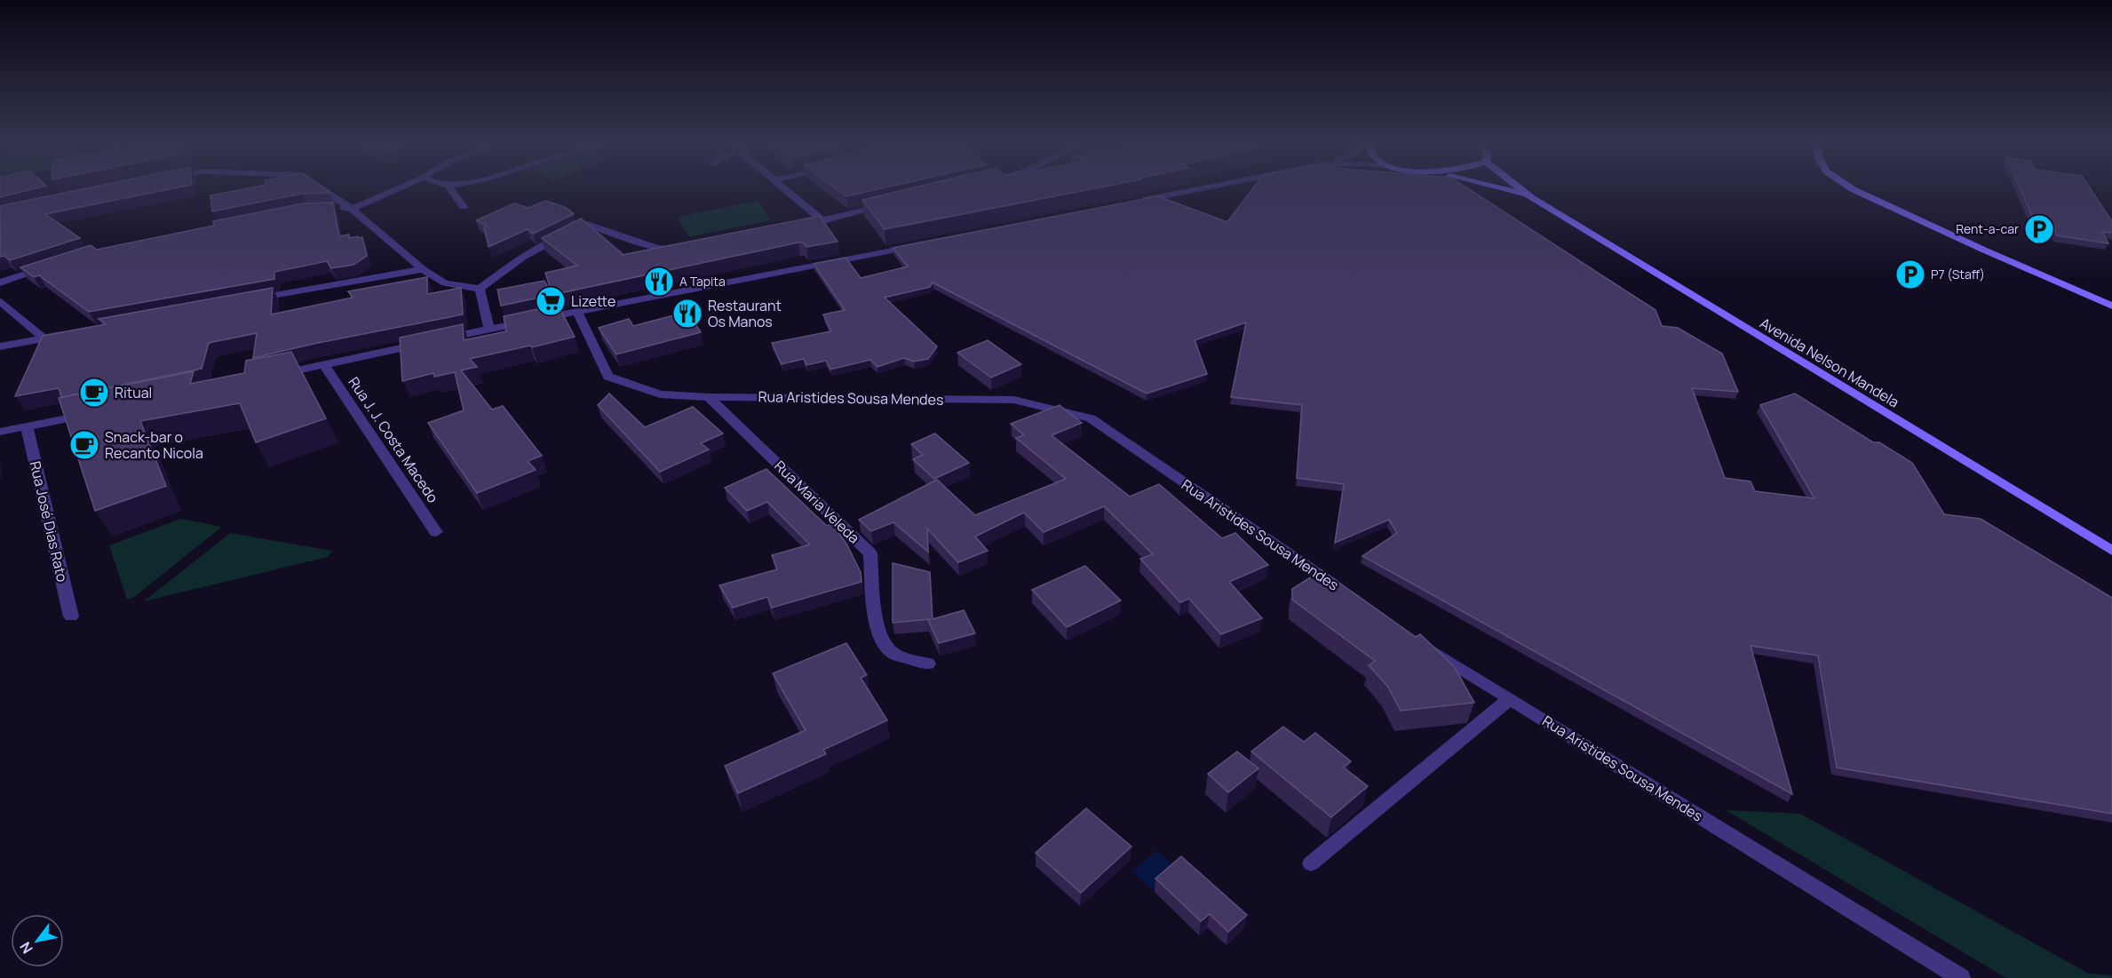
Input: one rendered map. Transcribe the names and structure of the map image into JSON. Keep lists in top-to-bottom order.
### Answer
{
  "streets": {
    "street": [
      "Avenida Nelson Mandela",
      "Rua Aristides Sousa Mendes",
      "Rua J. J. Costa Macedo",
      "Rua Maria Veleda",
      "Rua José Dias Rato"
    ]
  },
  "crossings": [
    ["Rua Aristides Sousa Mendes", "Rua Maria Veleda"]
  ],
  "places": {
    "parking": ["Rent-a-car", "P7 (Staff)"],
    "restaurant": ["A Tapita", "Restaurant Os Manos"],
    "supermarket": ["Lizette"],
    "cafe": ["Ritual", "Snack-bar o Recanto Nicola"]
  },
  "north": "bottom left"
}
